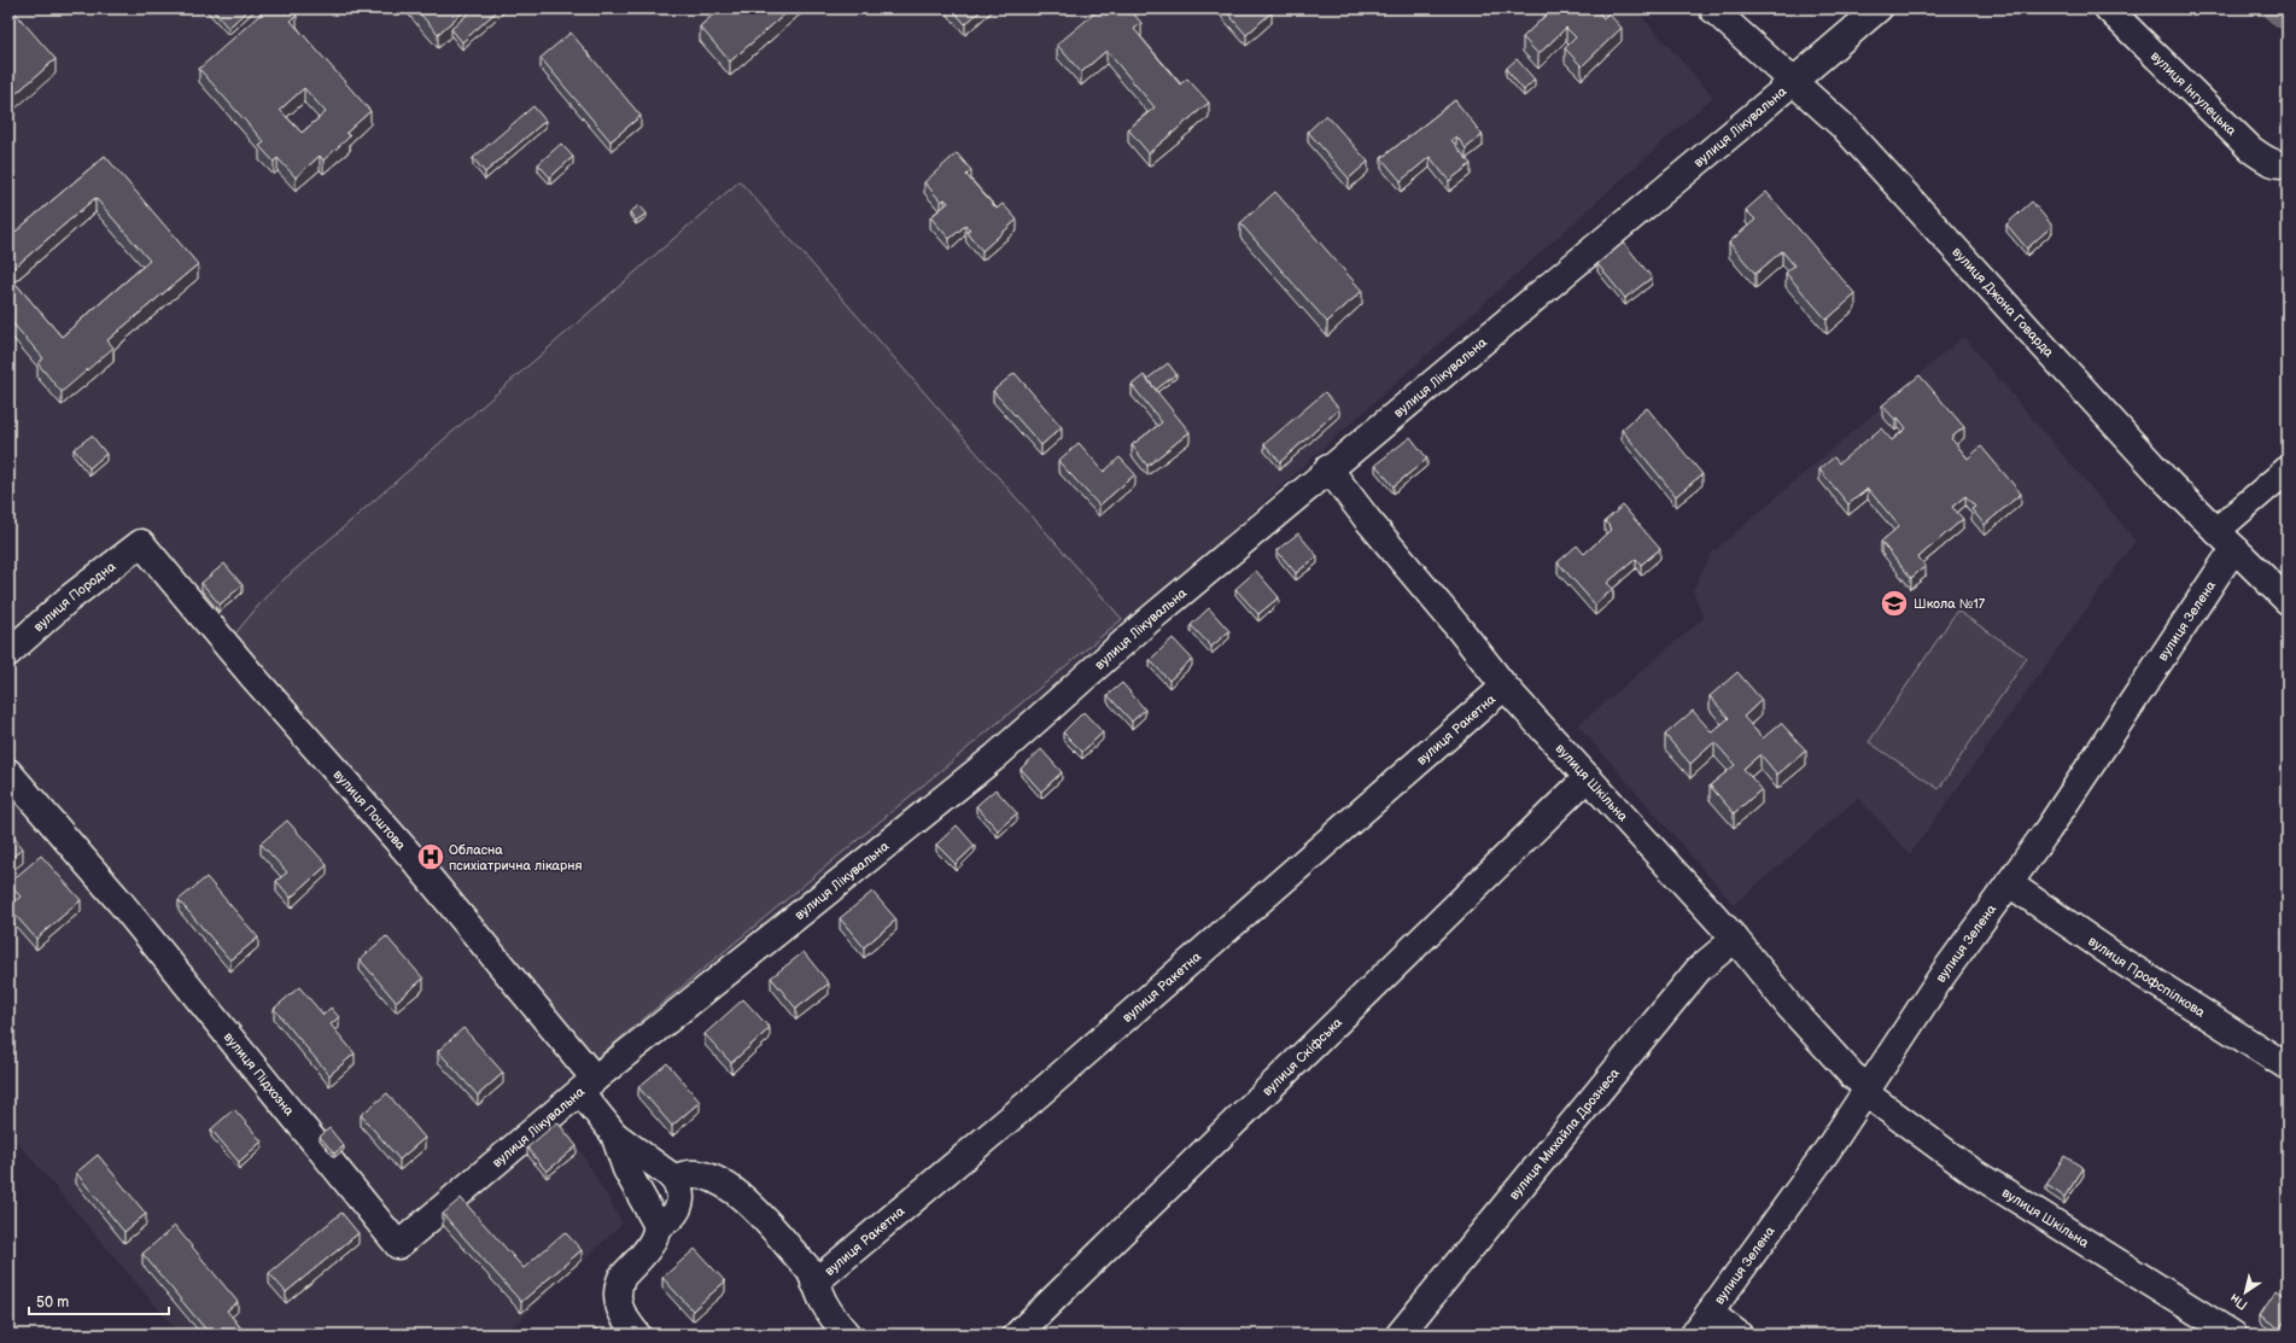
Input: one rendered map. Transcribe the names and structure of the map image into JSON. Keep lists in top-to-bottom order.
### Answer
{
  "streets": {
    "street": [
      "вулиця Інгулецька",
      "вулиця Лікувальна",
      "вулиця Джона Говарда",
      "вулиця Породна",
      "вулиця Зелена",
      "вулиця Ракетна",
      "вулиця Шкільна",
      "вулиця Поштова",
      "вулиця Профспілкова",
      "вулиця Скіфська",
      "вулиця Підхозна",
      "вулиця Михайла Дрознеса"
    ]
  },
  "crossings": [
    ["вулиця Лікувальна", "вулиця Джона Говарда"],
    ["вулиця Лікувальна", "вулиця Шкільна"],
    ["вулиця Лікувальна", "вулиця Поштова"],
    ["вулиця Лікувальна", "вулиця Підхозна"],
    ["вулиця Джона Говарда", "вулиця Зелена"],
    ["вулиця Породна", "вулиця Поштова"],
    ["вулиця Зелена", "вулиця Шкільна"],
    ["вулиця Зелена", "вулиця Профспілкова"],
    ["вулиця Ракетна", "вулиця Шкільна"],
    ["вулиця Шкільна", "вулиця Скіфська"],
    ["вулиця Шкільна", "вулиця Михайла Дрознеса"]
  ],
  "places": {
    "school or university": ["Школа №17"],
    "hospital": ["Обласна психіатрична лікарня"]
  },
  "scale_bar": "50 m",
  "north": "bottom left"
}
